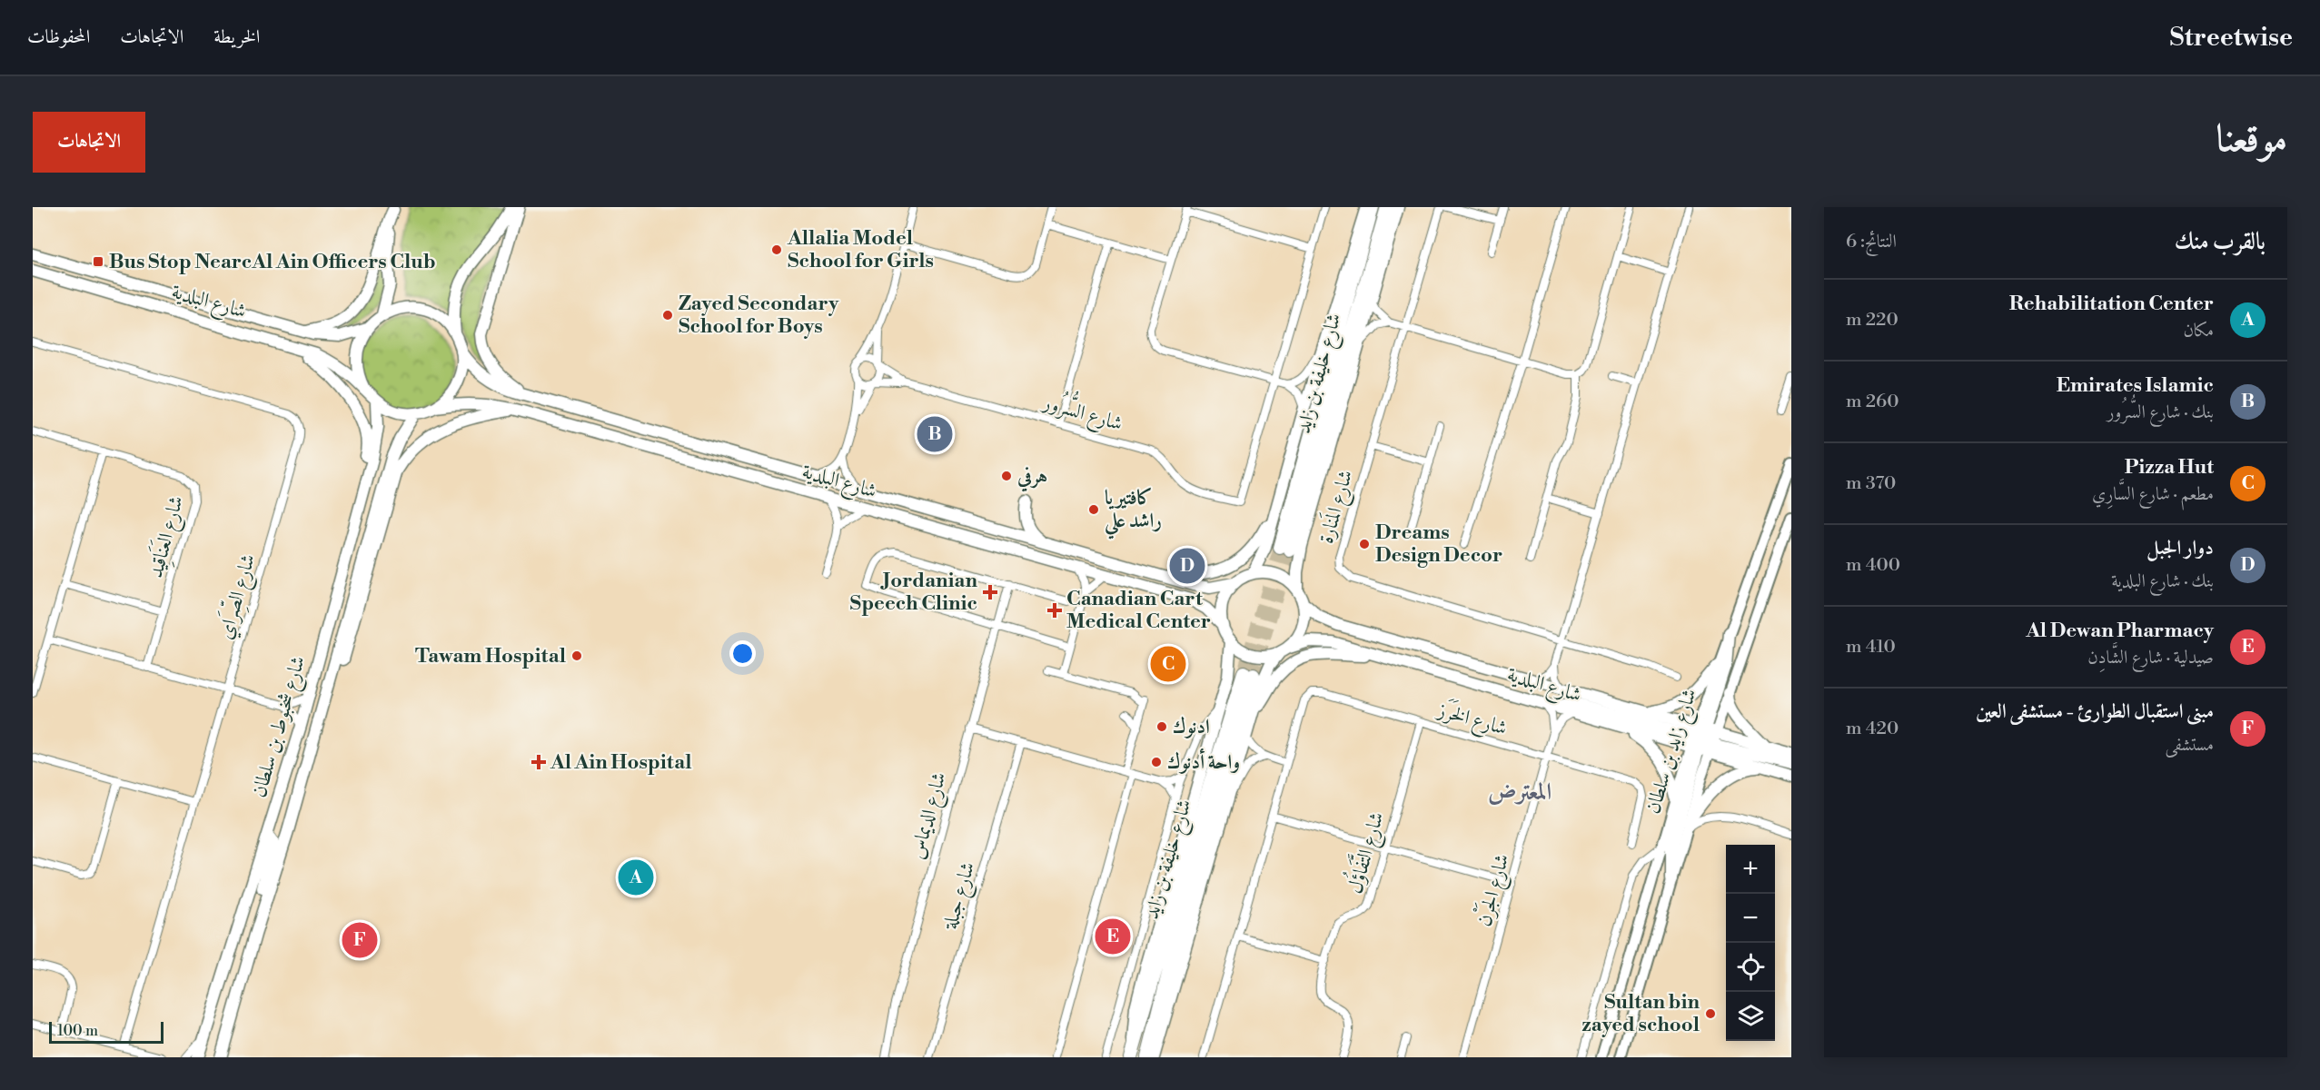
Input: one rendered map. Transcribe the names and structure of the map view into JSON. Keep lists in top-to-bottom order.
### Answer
{
  "streets": {
    "highway": ["شارع خليفة بن زايد"],
    "main road": ["شارع البلدية", "شارع شخبوط بن سلطان", "شارع زايد بن سلطان"],
    "street": [
      "شارع السُّرُور",
      "شارع المَنارة",
      "شارع العَنَاقِيد",
      "شارع الصِّرَاي",
      "شارع الخَرَز",
      "شارع الديماس",
      "شارع التَّفَاؤُل",
      "شارع الجَرْن",
      "شارع جبلة"
    ]
  },
  "crossings": [
    ["شارع البلدية", "شارع شخبوط بن سلطان"],
    ["شارع البلدية", "شارع زايد بن سلطان"],
    ["شارع البلدية", "شارع الجَرْن"],
    ["شارع الخَرَز", "شارع التَّفَاؤُل"],
    ["شارع الخَرَز", "شارع الجَرْن"]
  ],
  "districts": ["المعترض"],
  "places": {
    "other": [
      "Allalia Model School for Girls",
      "Zayed Secondary School for Boys",
      "هرفي",
      "كافتيريا راشد علي",
      "Dreams Design Decor",
      "Tawam Hospital",
      "ادنوك",
      "واحة أدنوك",
      "Sultan bin zayed school"
    ],
    "transit": ["Bus Stop NearcAl Ain Officers Club"],
    "health": ["Jordanian Speech Clinic", "Canadian Cart Medical Center", "Al Ain Hospital"]
  },
  "scale_bar": "100 m",
  "page": {
    "header": "Streetwise",
    "nav": ["الخريطة", "الاتجاهات", "المحفوظات"],
    "title": "موقعنا",
    "buttons": "الاتجاهات",
    "heading": ["بالقرب منك", "النتائج: 6"],
    "list": [
      {
        "mark": "A",
        "name": "Rehabilitation Center",
        "note": "مكان",
        "value": "220 m"
      },
      {
        "mark": "B",
        "name": "Emirates Islamic",
        "note": "بنك · شارع السُّرُور",
        "value": "260 m"
      },
      {
        "mark": "C",
        "name": "Pizza Hut",
        "note": "مطعم · شارع السَّارِي",
        "value": "370 m"
      },
      {
        "mark": "D",
        "name": "دوار الجبل",
        "note": "بنك · شارع البلدية",
        "value": "400 m"
      },
      {
        "mark": "E",
        "name": "Al Dewan Pharmacy",
        "note": "صيدلية · شارع الشَّادِن",
        "value": "410 m"
      },
      {
        "mark": "F",
        "name": "مبنى استقبال الطوارئ - مستشفى العين",
        "note": "مستشفى",
        "value": "420 m"
      }
    ],
    "pins": [
      "B",
      "D",
      "C",
      "A",
      "E",
      "F"
    ],
    "map_buttons": ["+", "−"],
    "scale": "100 m"
  }
}
